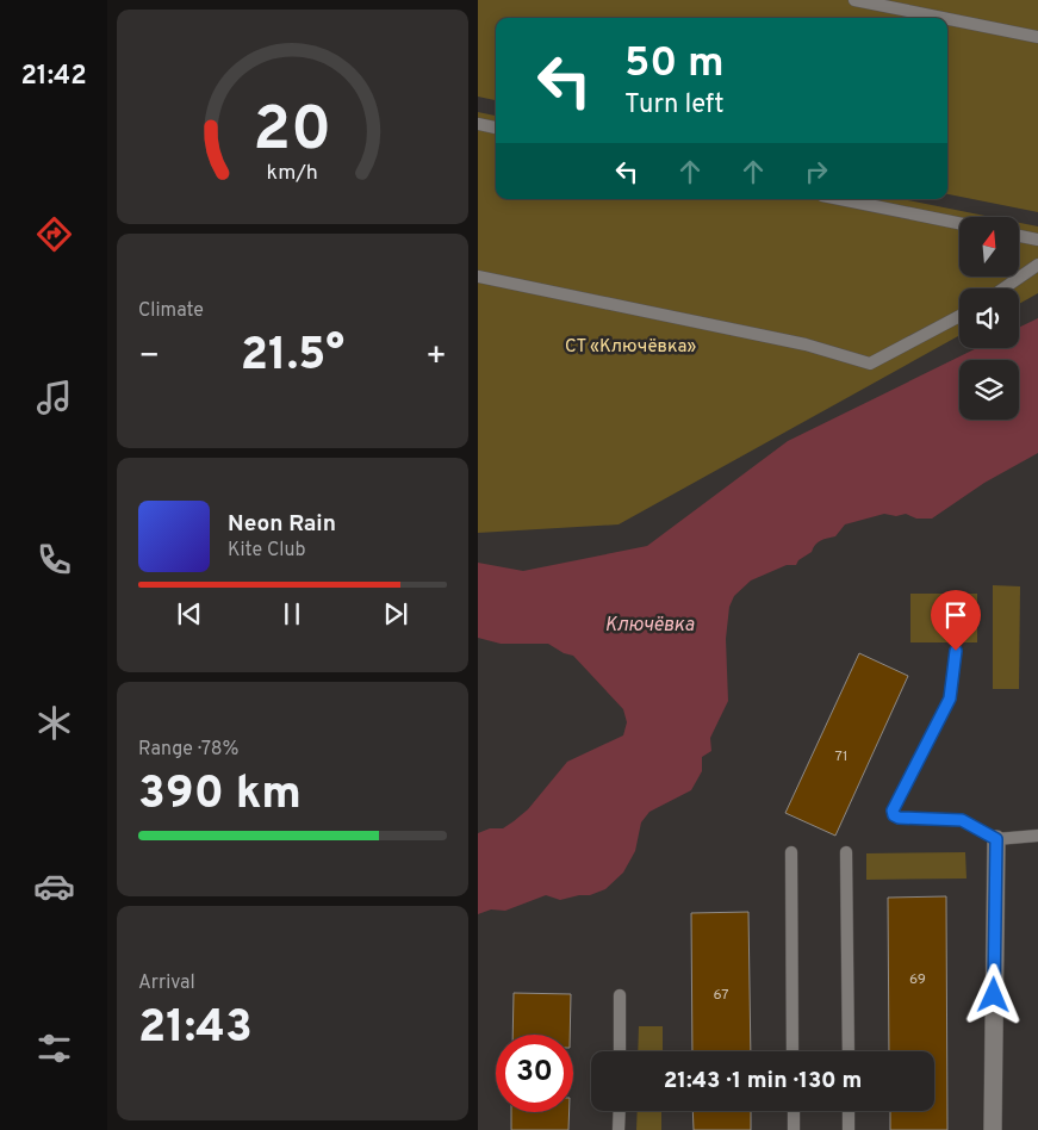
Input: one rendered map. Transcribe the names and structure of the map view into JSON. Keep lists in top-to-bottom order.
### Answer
{
  "water": ["Ключёвка"],
  "parks": ["СТ «Ключёвка»"],
  "house_numbers": ["71", "69", "67"],
  "north": "top",
  "page": {
    "tabs": "21:42",
    "turn": ["50 m", "Turn left"],
    "tile": [
      "Climate",
      ["Range · 78%", "390 km"],
      ["Arrival", "21:43"]
    ],
    "heat": ["−", "21.5°", "+"],
    "song": ["Neon Rain", "Kite Club"],
    "limit": "30",
    "trip": "21:43 · 1 min · 130 m",
    "gauge": ["20", "km/h"]
  }
}
